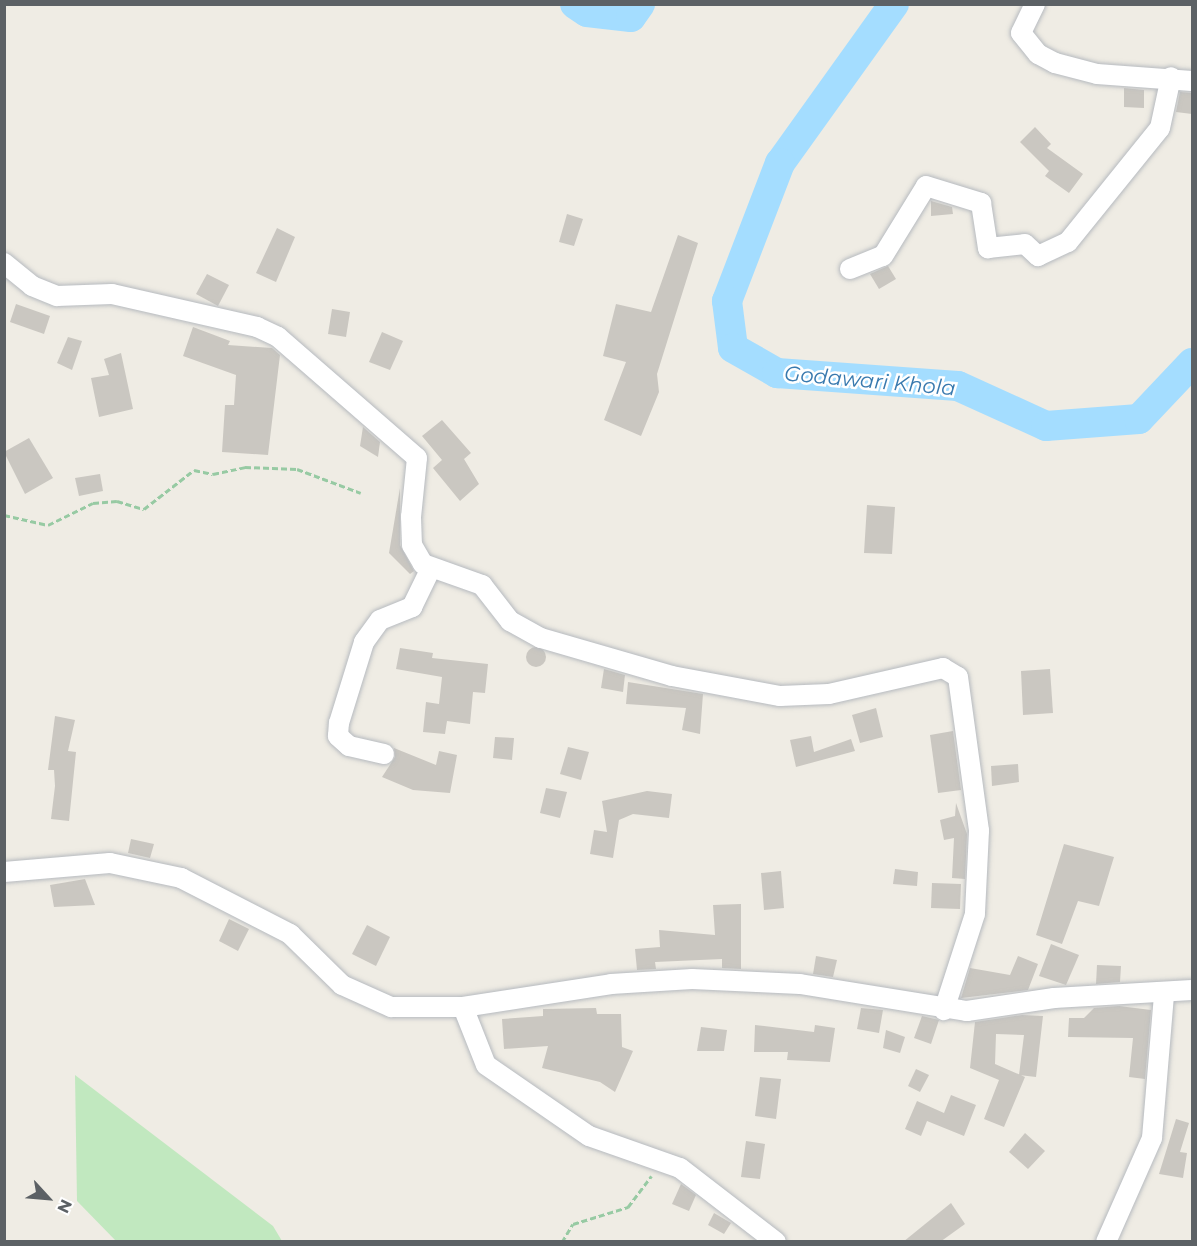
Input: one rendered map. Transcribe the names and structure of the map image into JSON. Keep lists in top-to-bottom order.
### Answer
{
  "water": ["Godawari Khola"],
  "north": "bottom right"
}
